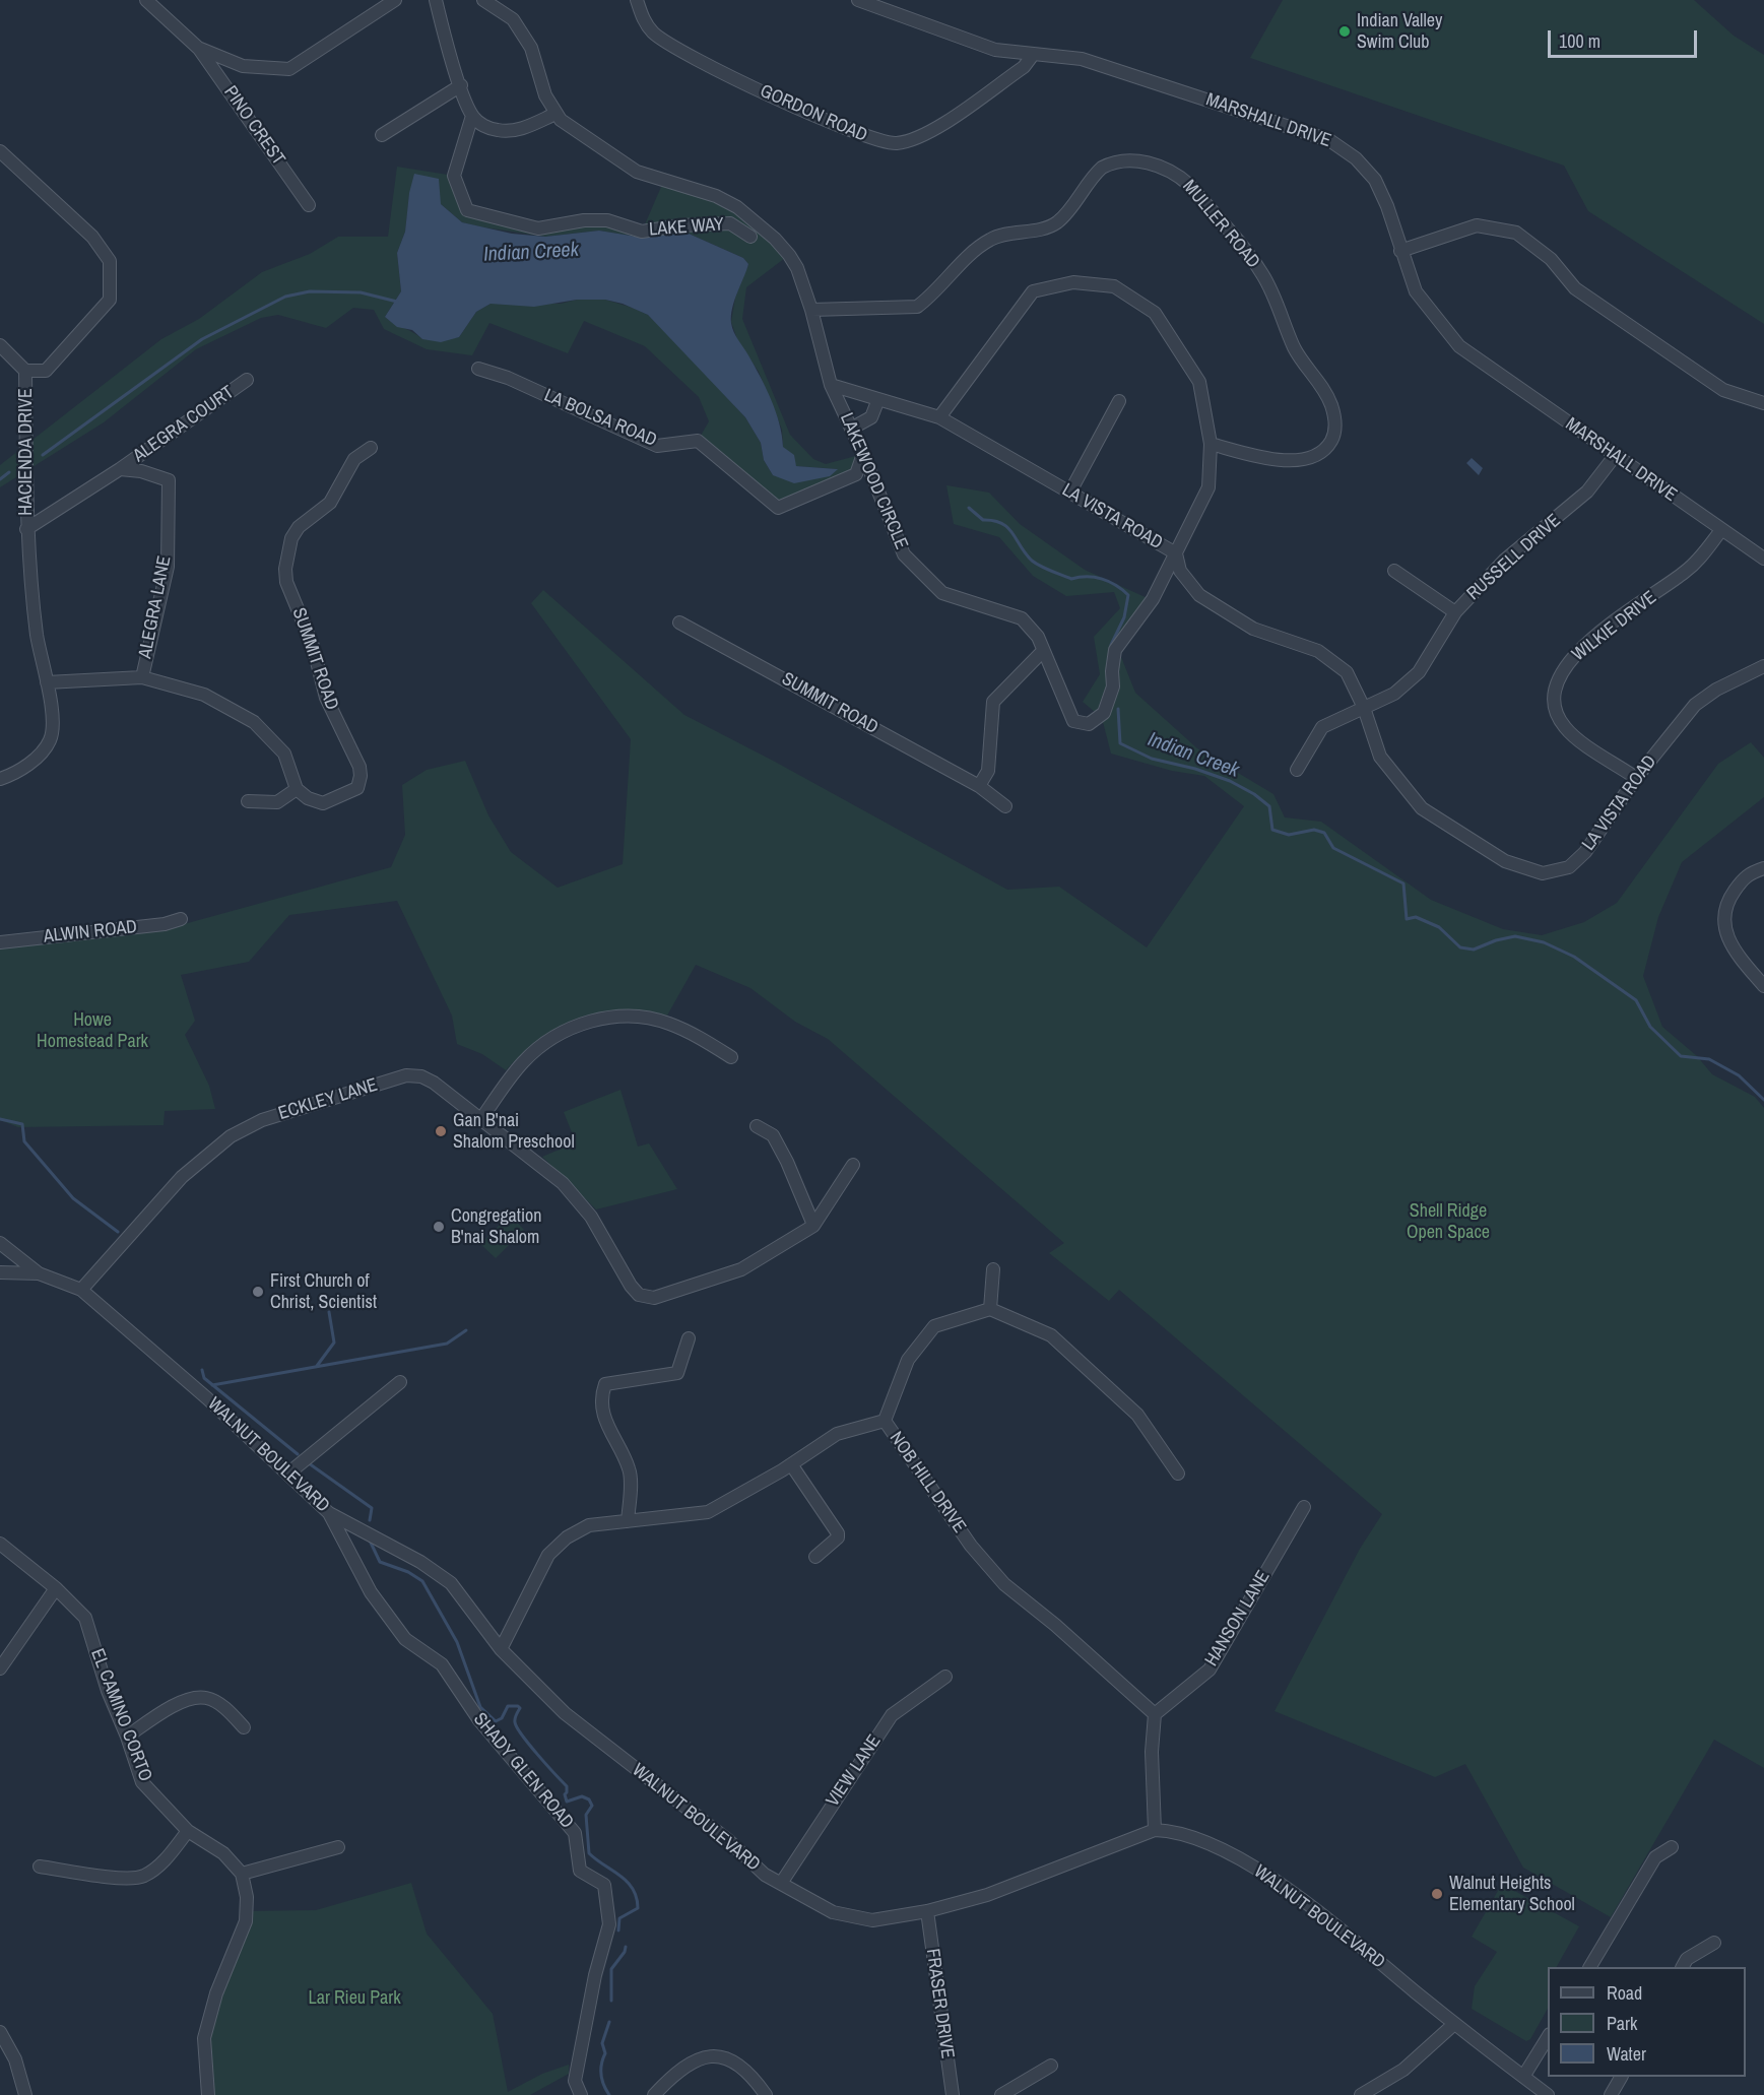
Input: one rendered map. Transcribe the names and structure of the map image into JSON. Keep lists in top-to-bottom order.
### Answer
{
  "streets": {
    "street": [
      "GORDON ROAD",
      "MARSHALL DRIVE",
      "PINO CREST",
      "MULLER ROAD",
      "LAKE WAY",
      "LA BOLSA ROAD",
      "ALEGRA COURT",
      "HACIENDA DRIVE",
      "LAKEWOOD CIRCLE",
      "LA VISTA ROAD",
      "RUSSELL DRIVE",
      "ALEGRA LANE",
      "WILKIE DRIVE",
      "SUMMIT ROAD",
      "ALWIN ROAD",
      "ECKLEY LANE",
      "WALNUT BOULEVARD",
      "NOB HILL DRIVE",
      "HANSON LANE",
      "EL CAMINO CORTO",
      "SHADY GLEN ROAD",
      "VIEW LANE",
      "FRASER DRIVE"
    ]
  },
  "crossings": [
    ["GORDON ROAD", "MARSHALL DRIVE"],
    ["MARSHALL DRIVE", "RUSSELL DRIVE"],
    ["MARSHALL DRIVE", "WILKIE DRIVE"],
    ["MULLER ROAD", "LAKEWOOD CIRCLE"],
    ["LA BOLSA ROAD", "LAKEWOOD CIRCLE"],
    ["ALEGRA COURT", "ALEGRA LANE"],
    ["LAKEWOOD CIRCLE", "LA VISTA ROAD"],
    ["LA VISTA ROAD", "RUSSELL DRIVE"],
    ["LA VISTA ROAD", "WILKIE DRIVE"],
    ["ECKLEY LANE", "WALNUT BOULEVARD"],
    ["WALNUT BOULEVARD", "NOB HILL DRIVE"],
    ["WALNUT BOULEVARD", "SHADY GLEN ROAD"],
    ["WALNUT BOULEVARD", "VIEW LANE"],
    ["WALNUT BOULEVARD", "FRASER DRIVE"],
    ["NOB HILL DRIVE", "HANSON LANE"]
  ],
  "water": ["Indian Creek"],
  "parks": ["Howe Homestead Park", "Shell Ridge Open Space", "Lar Rieu Park"],
  "places": [
    "Indian Valley Swim Club",
    "Gan B'nai Shalom Preschool",
    "Congregation B'nai Shalom",
    "First Church of Christ, Scientist",
    "Walnut Heights Elementary School"
  ],
  "legend": ["Road", "Park", "Water"],
  "scale_bar": "100 m"
}
